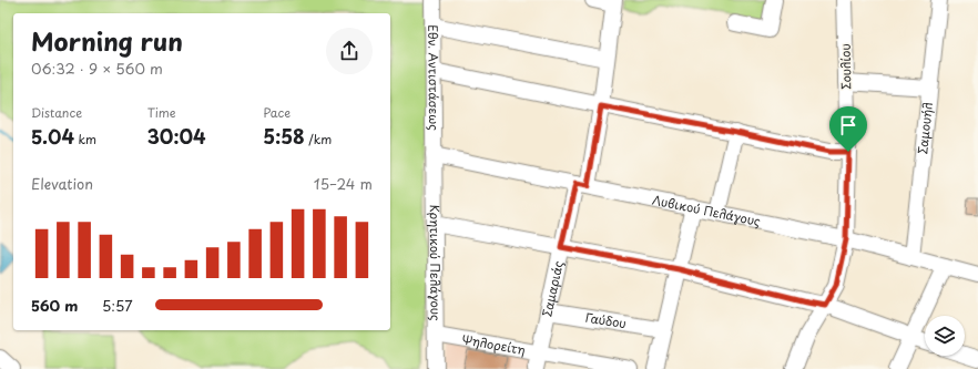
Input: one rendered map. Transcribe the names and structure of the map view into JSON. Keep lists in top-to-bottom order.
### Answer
{
  "streets": {
    "street": [
      "Σουλίου",
      "Εθν. Αντιστάσεως",
      "Σαμουήλ",
      "Λυβικού Πελάγους",
      "Κρητικού Πελάγους",
      "Σαμαριάς",
      "Γαύδου",
      "Ψηλορείτη"
    ]
  },
  "crossings": [
    ["Σουλίου", "Λυβικού Πελάγους"],
    ["Εθν. Αντιστάσεως", "Λυβικού Πελάγους"],
    ["Εθν. Αντιστάσεως", "Κρητικού Πελάγους"],
    ["Σαμουήλ", "Λυβικού Πελάγους"],
    ["Λυβικού Πελάγους", "Κρητικού Πελάγους"],
    ["Λυβικού Πελάγους", "Σαμαριάς"],
    ["Κρητικού Πελάγους", "Ψηλορείτη"],
    ["Σαμαριάς", "Γαύδου"],
    ["Σαμαριάς", "Ψηλορείτη"]
  ],
  "page": {
    "heading": ["Morning run", "06:32 · 9 × 560 m"],
    "stats": [
      ["Distance", "5.04 km"],
      ["Time", "30:04"],
      ["Pace", "5:58 /km"]
    ],
    "chart": ["Elevation", "15–24 m"],
    "list": [
      {
        "name": "560 m",
        "note": "5:57"
      }
    ]
  }
}
